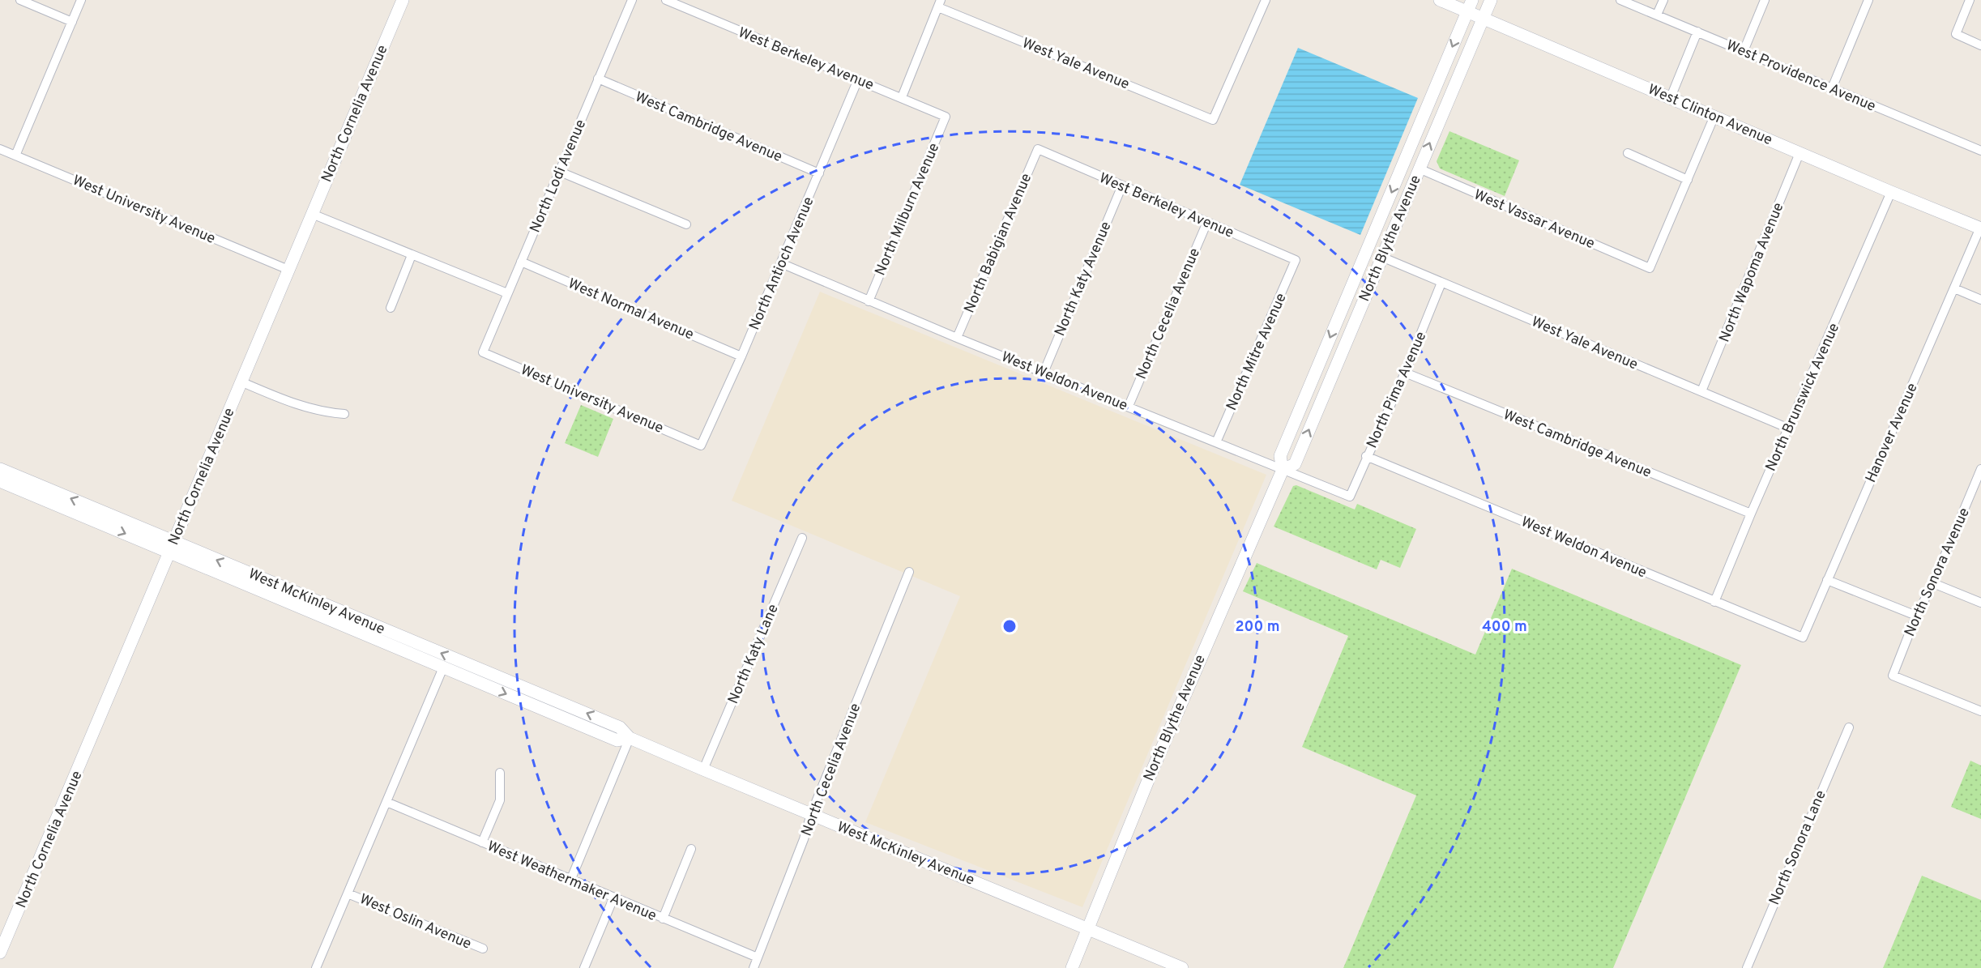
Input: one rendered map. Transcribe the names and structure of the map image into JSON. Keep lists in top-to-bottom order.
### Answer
{
  "streets": {
    "street": [
      "West Berkeley Avenue",
      "West Yale Avenue",
      "West Providence Avenue",
      "North Cornelia Avenue",
      "West Clinton Avenue",
      "West Cambridge Avenue",
      "North Lodi Avenue",
      "West University Avenue",
      "North Milburn Avenue",
      "West Vassar Avenue",
      "North Blythe Avenue",
      "North Babigian Avenue",
      "North Antioch Avenue",
      "North Wapoma Avenue",
      "North Katy Avenue",
      "West Normal Avenue",
      "North Cecelia Avenue",
      "North Mitre Avenue",
      "West Weldon Avenue",
      "North Pima Avenue",
      "North Brunswick Avenue",
      "Hanover Avenue",
      "North Sonora Avenue",
      "West McKinley Avenue",
      "North Katy Lane",
      "North Sonora Lane",
      "West Weathermaker Avenue",
      "West Oslin Avenue"
    ]
  },
  "crossings": [
    ["West Berkeley Avenue", "North Milburn Avenue"],
    ["West Berkeley Avenue", "North Babigian Avenue"],
    ["West Berkeley Avenue", "North Antioch Avenue"],
    ["West Berkeley Avenue", "North Katy Avenue"],
    ["West Berkeley Avenue", "North Cecelia Avenue"],
    ["West Berkeley Avenue", "North Mitre Avenue"],
    ["West Yale Avenue", "North Blythe Avenue"],
    ["West Yale Avenue", "North Wapoma Avenue"],
    ["West Yale Avenue", "North Pima Avenue"],
    ["West Yale Avenue", "North Brunswick Avenue"],
    ["North Cornelia Avenue", "West University Avenue"],
    ["North Cornelia Avenue", "West McKinley Avenue"],
    ["West Clinton Avenue", "North Blythe Avenue"],
    ["West Clinton Avenue", "North Wapoma Avenue"],
    ["West Clinton Avenue", "North Brunswick Avenue"],
    ["West Clinton Avenue", "Hanover Avenue"],
    ["West Cambridge Avenue", "North Lodi Avenue"],
    ["West Cambridge Avenue", "North Antioch Avenue"],
    ["West Cambridge Avenue", "North Pima Avenue"],
    ["West Cambridge Avenue", "North Brunswick Avenue"],
    ["North Lodi Avenue", "West University Avenue"],
    ["North Lodi Avenue", "West Normal Avenue"],
    ["West University Avenue", "North Antioch Avenue"],
    ["North Milburn Avenue", "West Weldon Avenue"],
    ["West Vassar Avenue", "North Blythe Avenue"],
    ["North Blythe Avenue", "West Weldon Avenue"],
    ["North Blythe Avenue", "West McKinley Avenue"],
    ["North Babigian Avenue", "West Weldon Avenue"],
    ["North Antioch Avenue", "West Normal Avenue"],
    ["North Antioch Avenue", "West Weldon Avenue"],
    ["North Katy Avenue", "West Weldon Avenue"],
    ["North Cecelia Avenue", "West Weldon Avenue"],
    ["North Cecelia Avenue", "West McKinley Avenue"],
    ["North Cecelia Avenue", "West Weathermaker Avenue"],
    ["North Mitre Avenue", "West Weldon Avenue"],
    ["West Weldon Avenue", "North Pima Avenue"],
    ["West Weldon Avenue", "North Brunswick Avenue"],
    ["West Weldon Avenue", "Hanover Avenue"],
    ["West McKinley Avenue", "North Katy Lane"]
  ],
  "rings": ["200 m", "400 m"]
}
